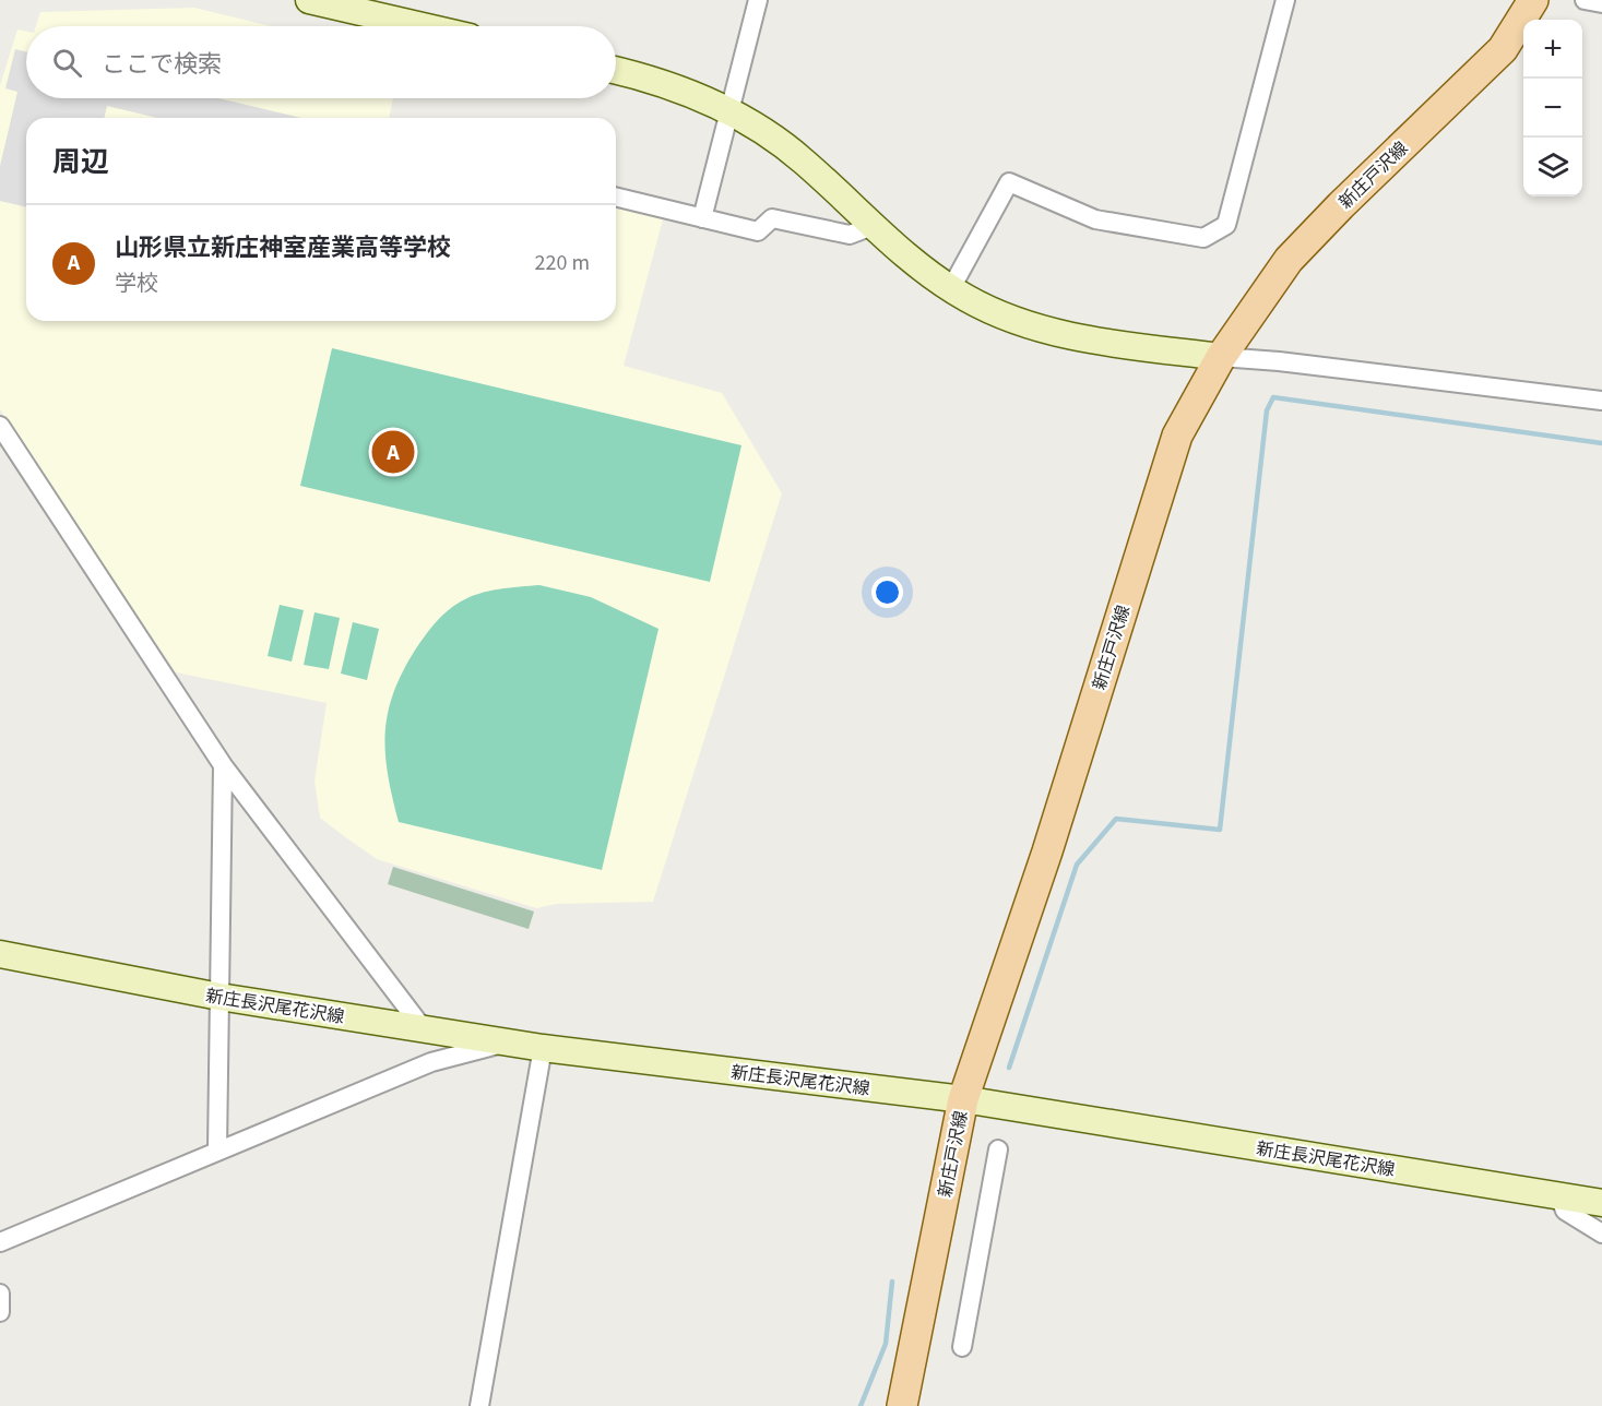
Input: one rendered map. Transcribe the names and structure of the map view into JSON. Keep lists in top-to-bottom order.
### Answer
{
  "streets": {
    "main road": ["新庄戸沢線", "新庄長沢尾花沢線"]
  },
  "crossings": [
    ["新庄戸沢線", "新庄長沢尾花沢線"]
  ],
  "page": {
    "map_buttons": ["+", "−"],
    "search": "ここで検索",
    "heading": "周辺",
    "list": [
      {
        "mark": "A",
        "name": "山形県立新庄神室産業高等学校",
        "note": "学校",
        "value": "220 m"
      }
    ],
    "pins": "A"
  }
}
